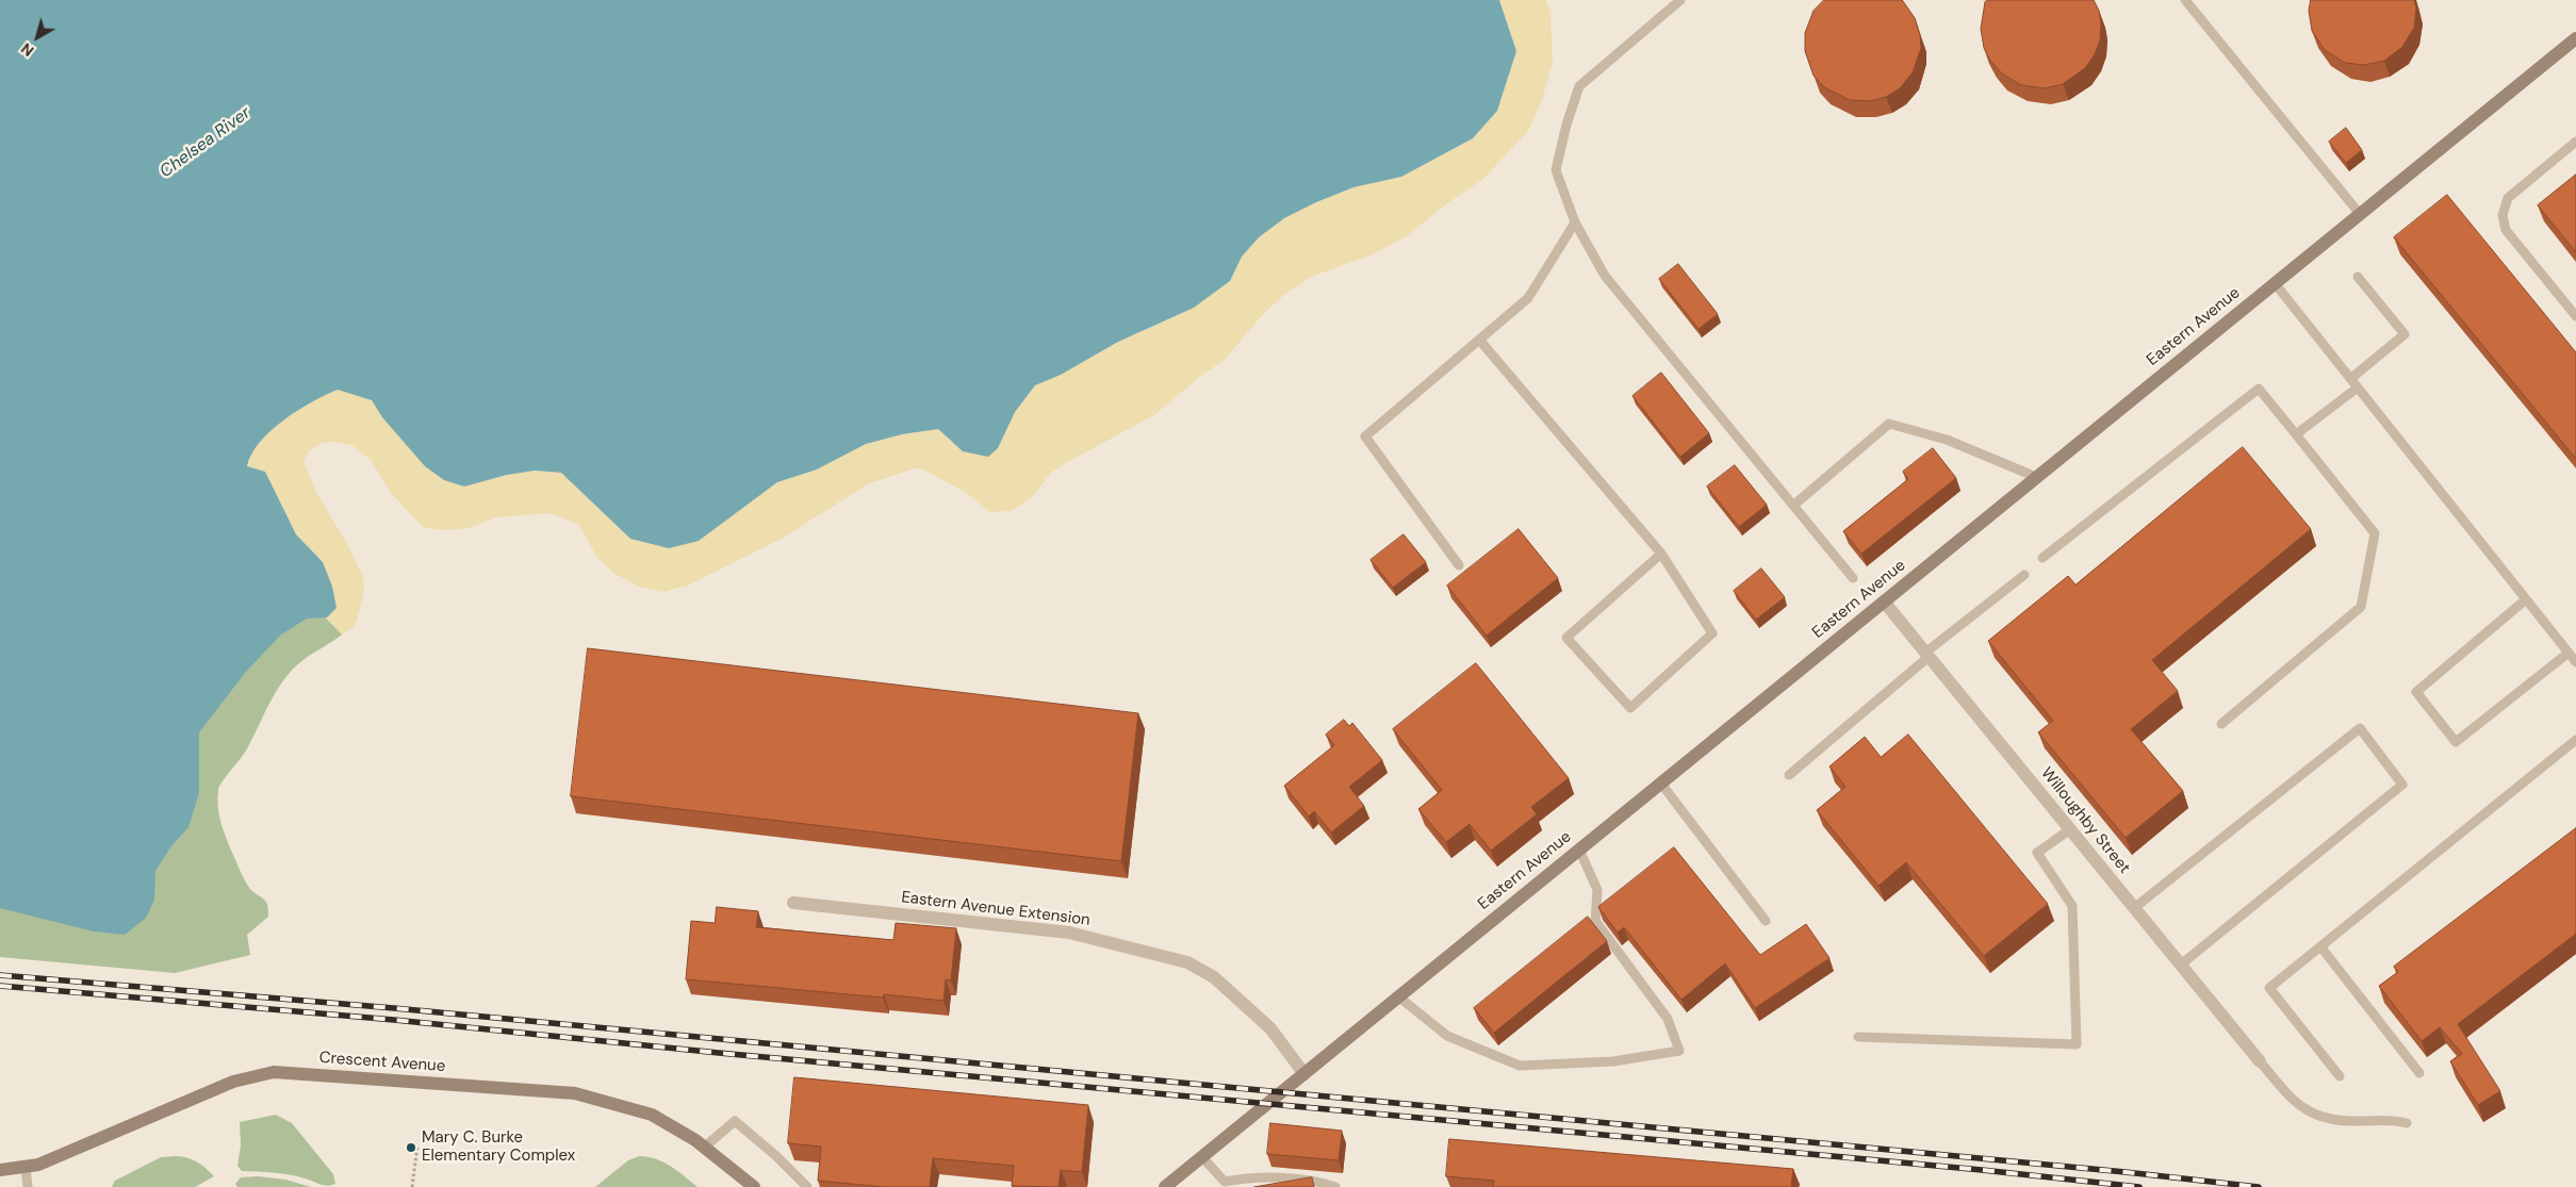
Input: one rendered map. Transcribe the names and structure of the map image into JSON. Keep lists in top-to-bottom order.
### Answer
{
  "streets": {
    "main road": ["Eastern Avenue", "Crescent Avenue"],
    "street": ["Willoughby Street", "Eastern Avenue Extension"]
  },
  "crossings": [
    ["Eastern Avenue", "Willoughby Street"],
    ["Eastern Avenue", "Eastern Avenue Extension"]
  ],
  "water": ["Chelsea River"],
  "places": ["Mary C. Burke Elementary Complex"],
  "north": "bottom left"
}
